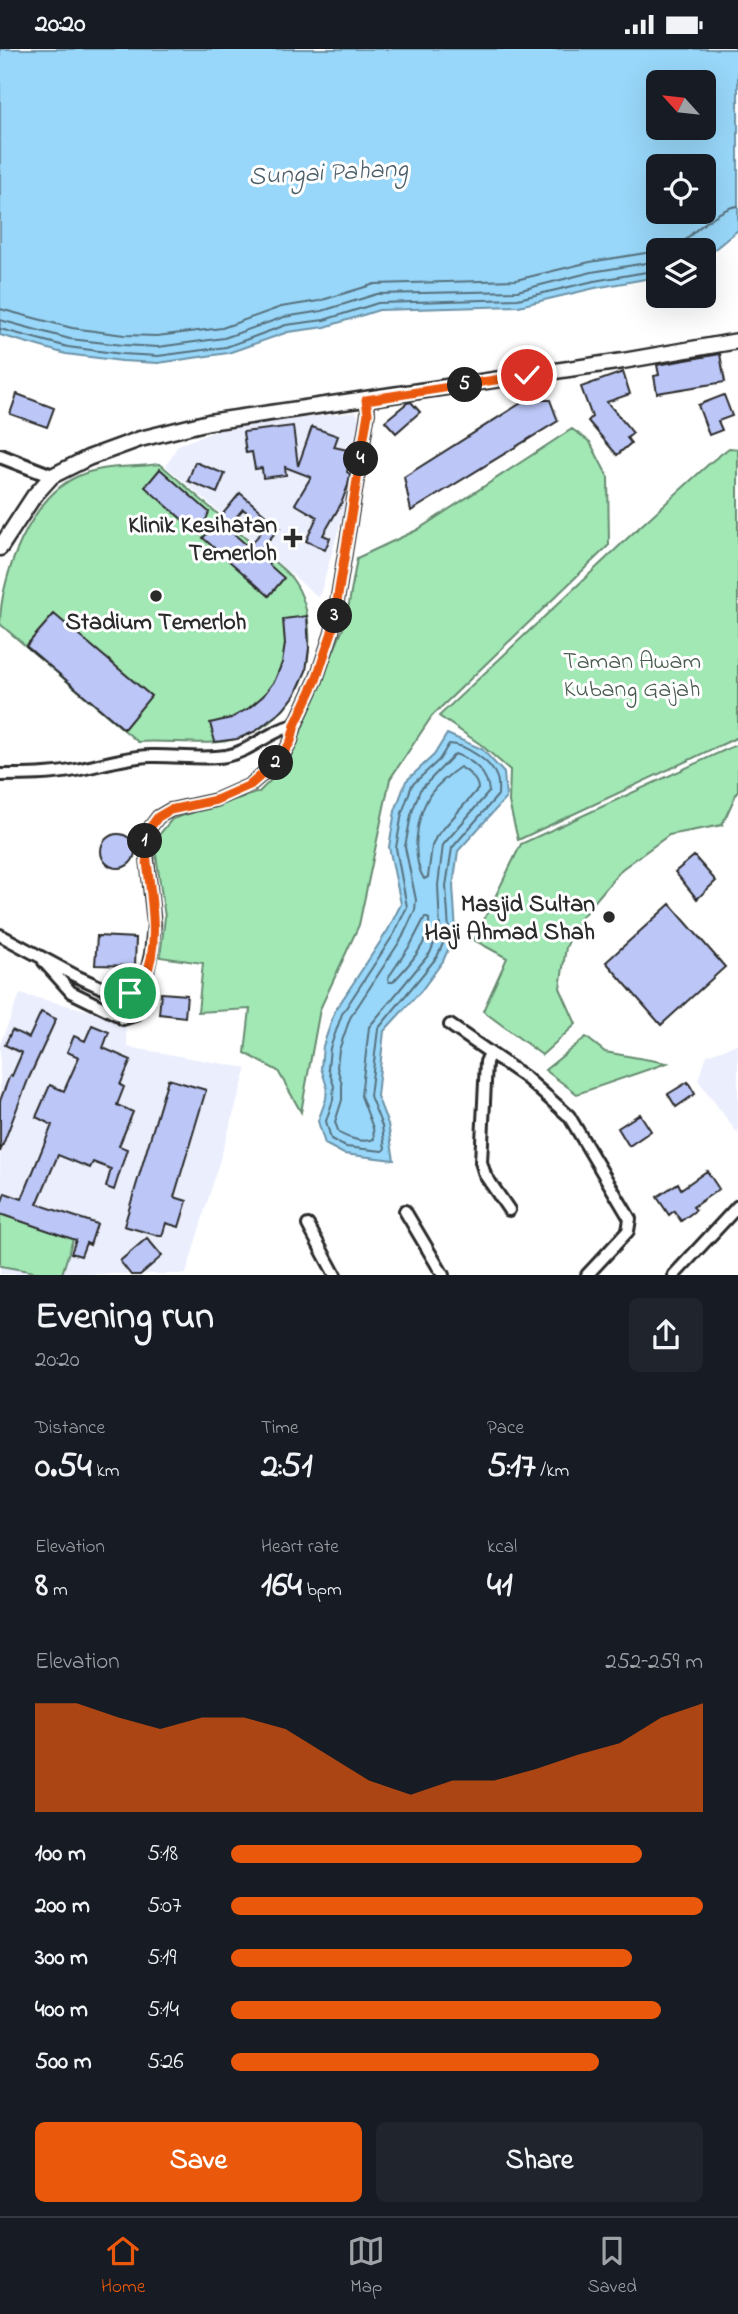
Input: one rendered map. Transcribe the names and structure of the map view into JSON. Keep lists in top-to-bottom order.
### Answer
{
  "water": ["Sungai Pahang"],
  "parks": ["Taman Awam Kubang Gajah"],
  "places": {
    "health": ["Klinik Kesihatan Temerloh"],
    "other": ["Stadium Temerloh", "Masjid Sultan Haji Ahmad Shah"]
  },
  "north": "top left",
  "page": {
    "status": "20:20",
    "pins": [
      "5",
      "4",
      "3",
      "2",
      "1"
    ],
    "heading": ["Evening run", "20:20"],
    "stats": [
      ["Distance", "0.54 km"],
      ["Time", "2:51"],
      ["Pace", "5:17 /km"],
      ["Elevation", "8 m"],
      ["Heart rate", "164 bpm"],
      ["kcal", "41"]
    ],
    "chart": ["Elevation", "252–259 m"],
    "list": [
      {
        "name": "100 m",
        "note": "5:18"
      },
      {
        "name": "200 m",
        "note": "5:07"
      },
      {
        "name": "300 m",
        "note": "5:19"
      },
      {
        "name": "400 m",
        "note": "5:14"
      },
      {
        "name": "500 m",
        "note": "5:26"
      }
    ],
    "buttons": ["Save", "Share"],
    "tabs": ["Home", "Map", "Saved"]
  }
}
